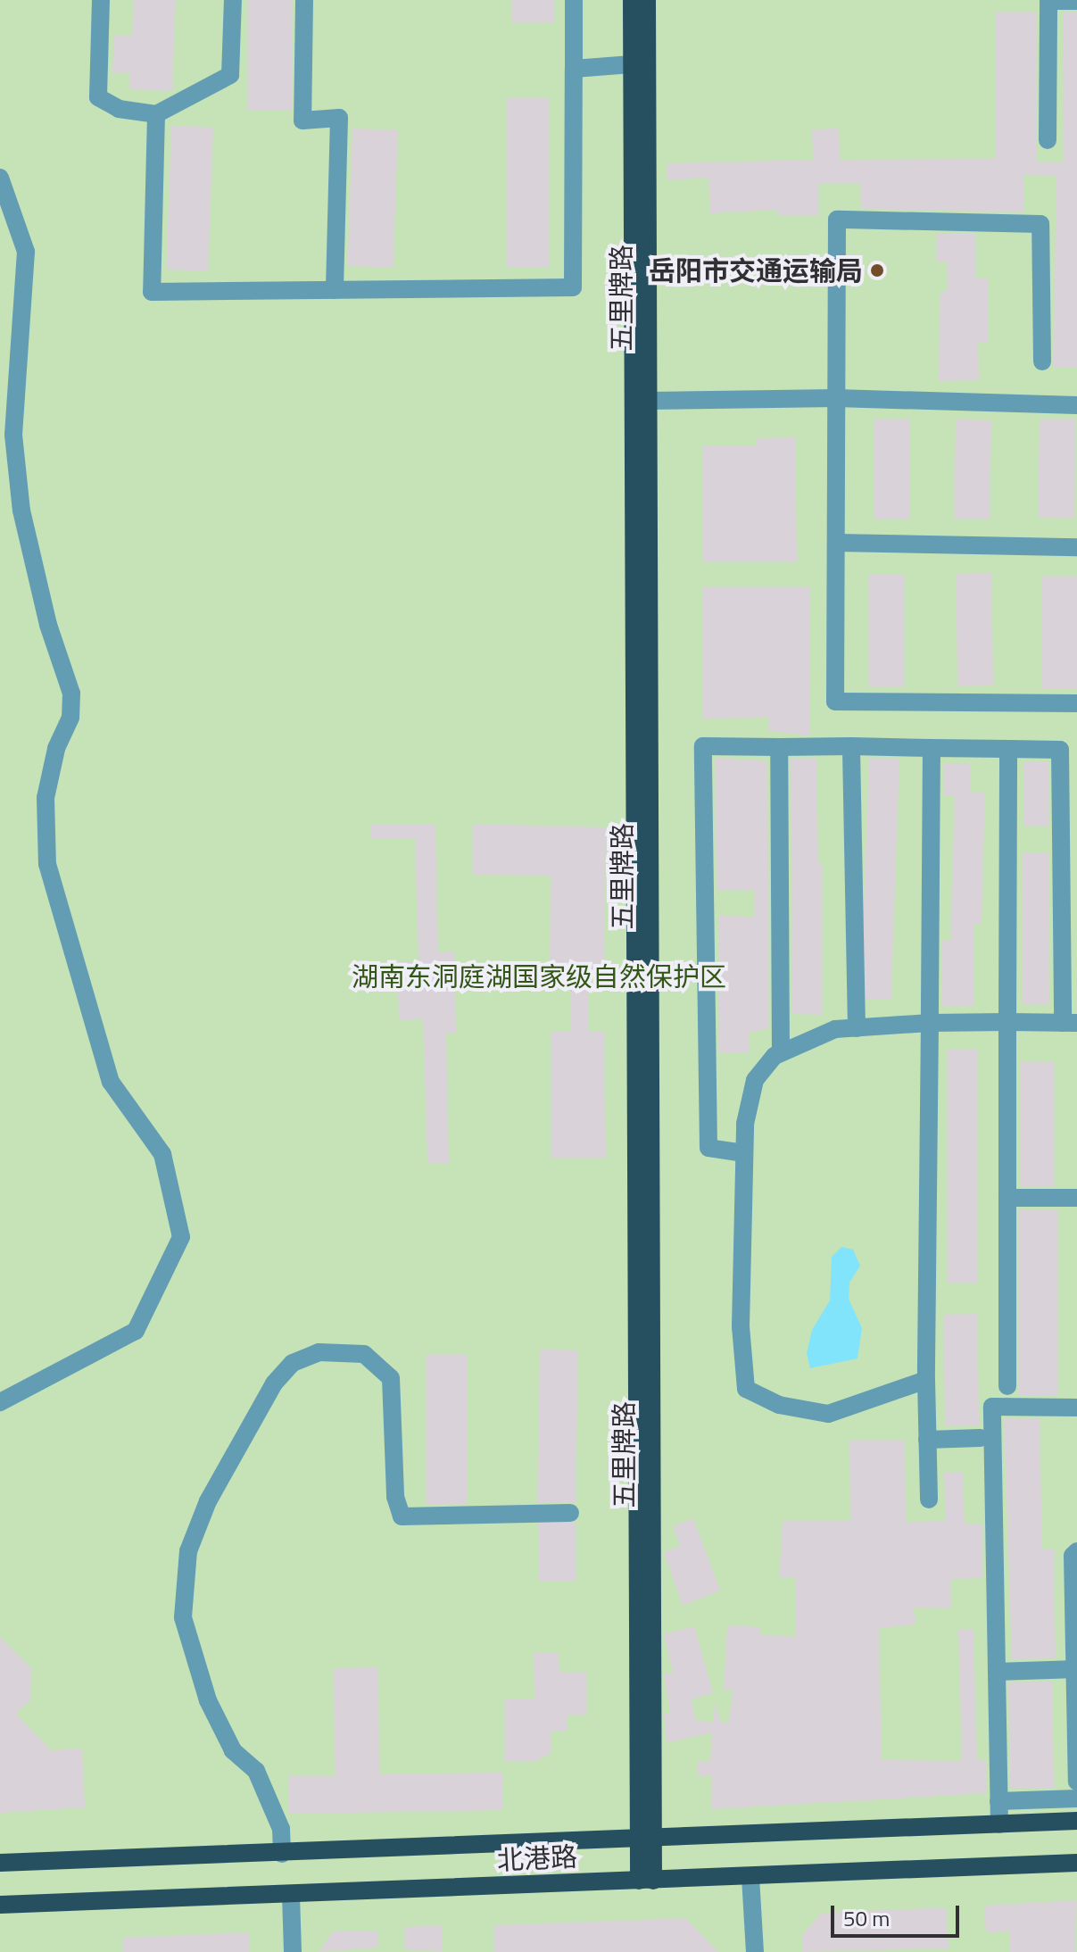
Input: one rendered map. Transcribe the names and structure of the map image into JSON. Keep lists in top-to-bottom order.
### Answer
{
  "streets": {
    "main road": ["五里牌路", "北港路"]
  },
  "crossings": [
    ["五里牌路", "北港路"]
  ],
  "parks": ["湖南东洞庭湖国家级自然保护区"],
  "places": ["岳阳市交通运输局"],
  "scale_bar": "50 m"
}
